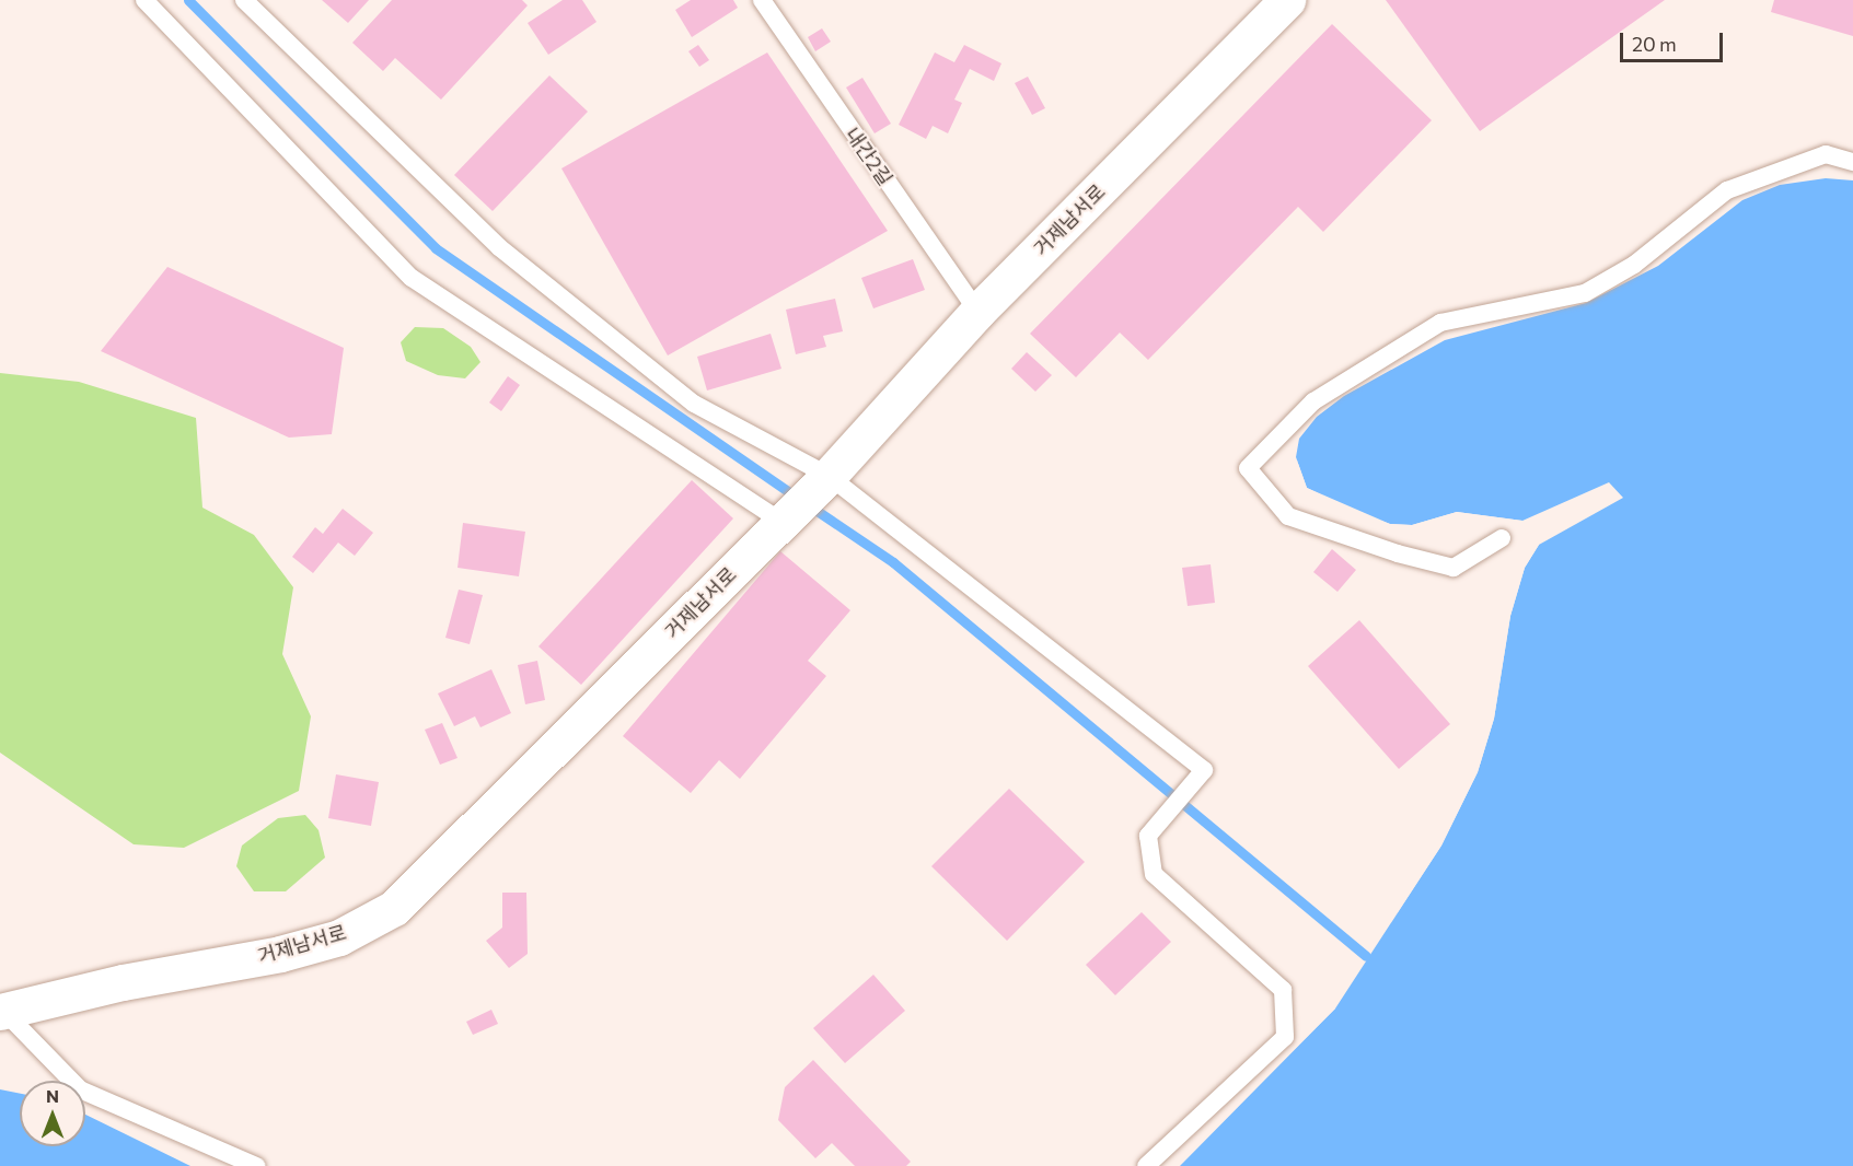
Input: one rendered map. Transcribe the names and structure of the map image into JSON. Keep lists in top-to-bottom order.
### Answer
{
  "streets": {
    "main road": ["거제남서로"],
    "lane": ["내간2길"]
  },
  "crossings": [
    ["내간2길", "거제남서로"]
  ],
  "scale_bar": "20 m",
  "north": "top"
}
